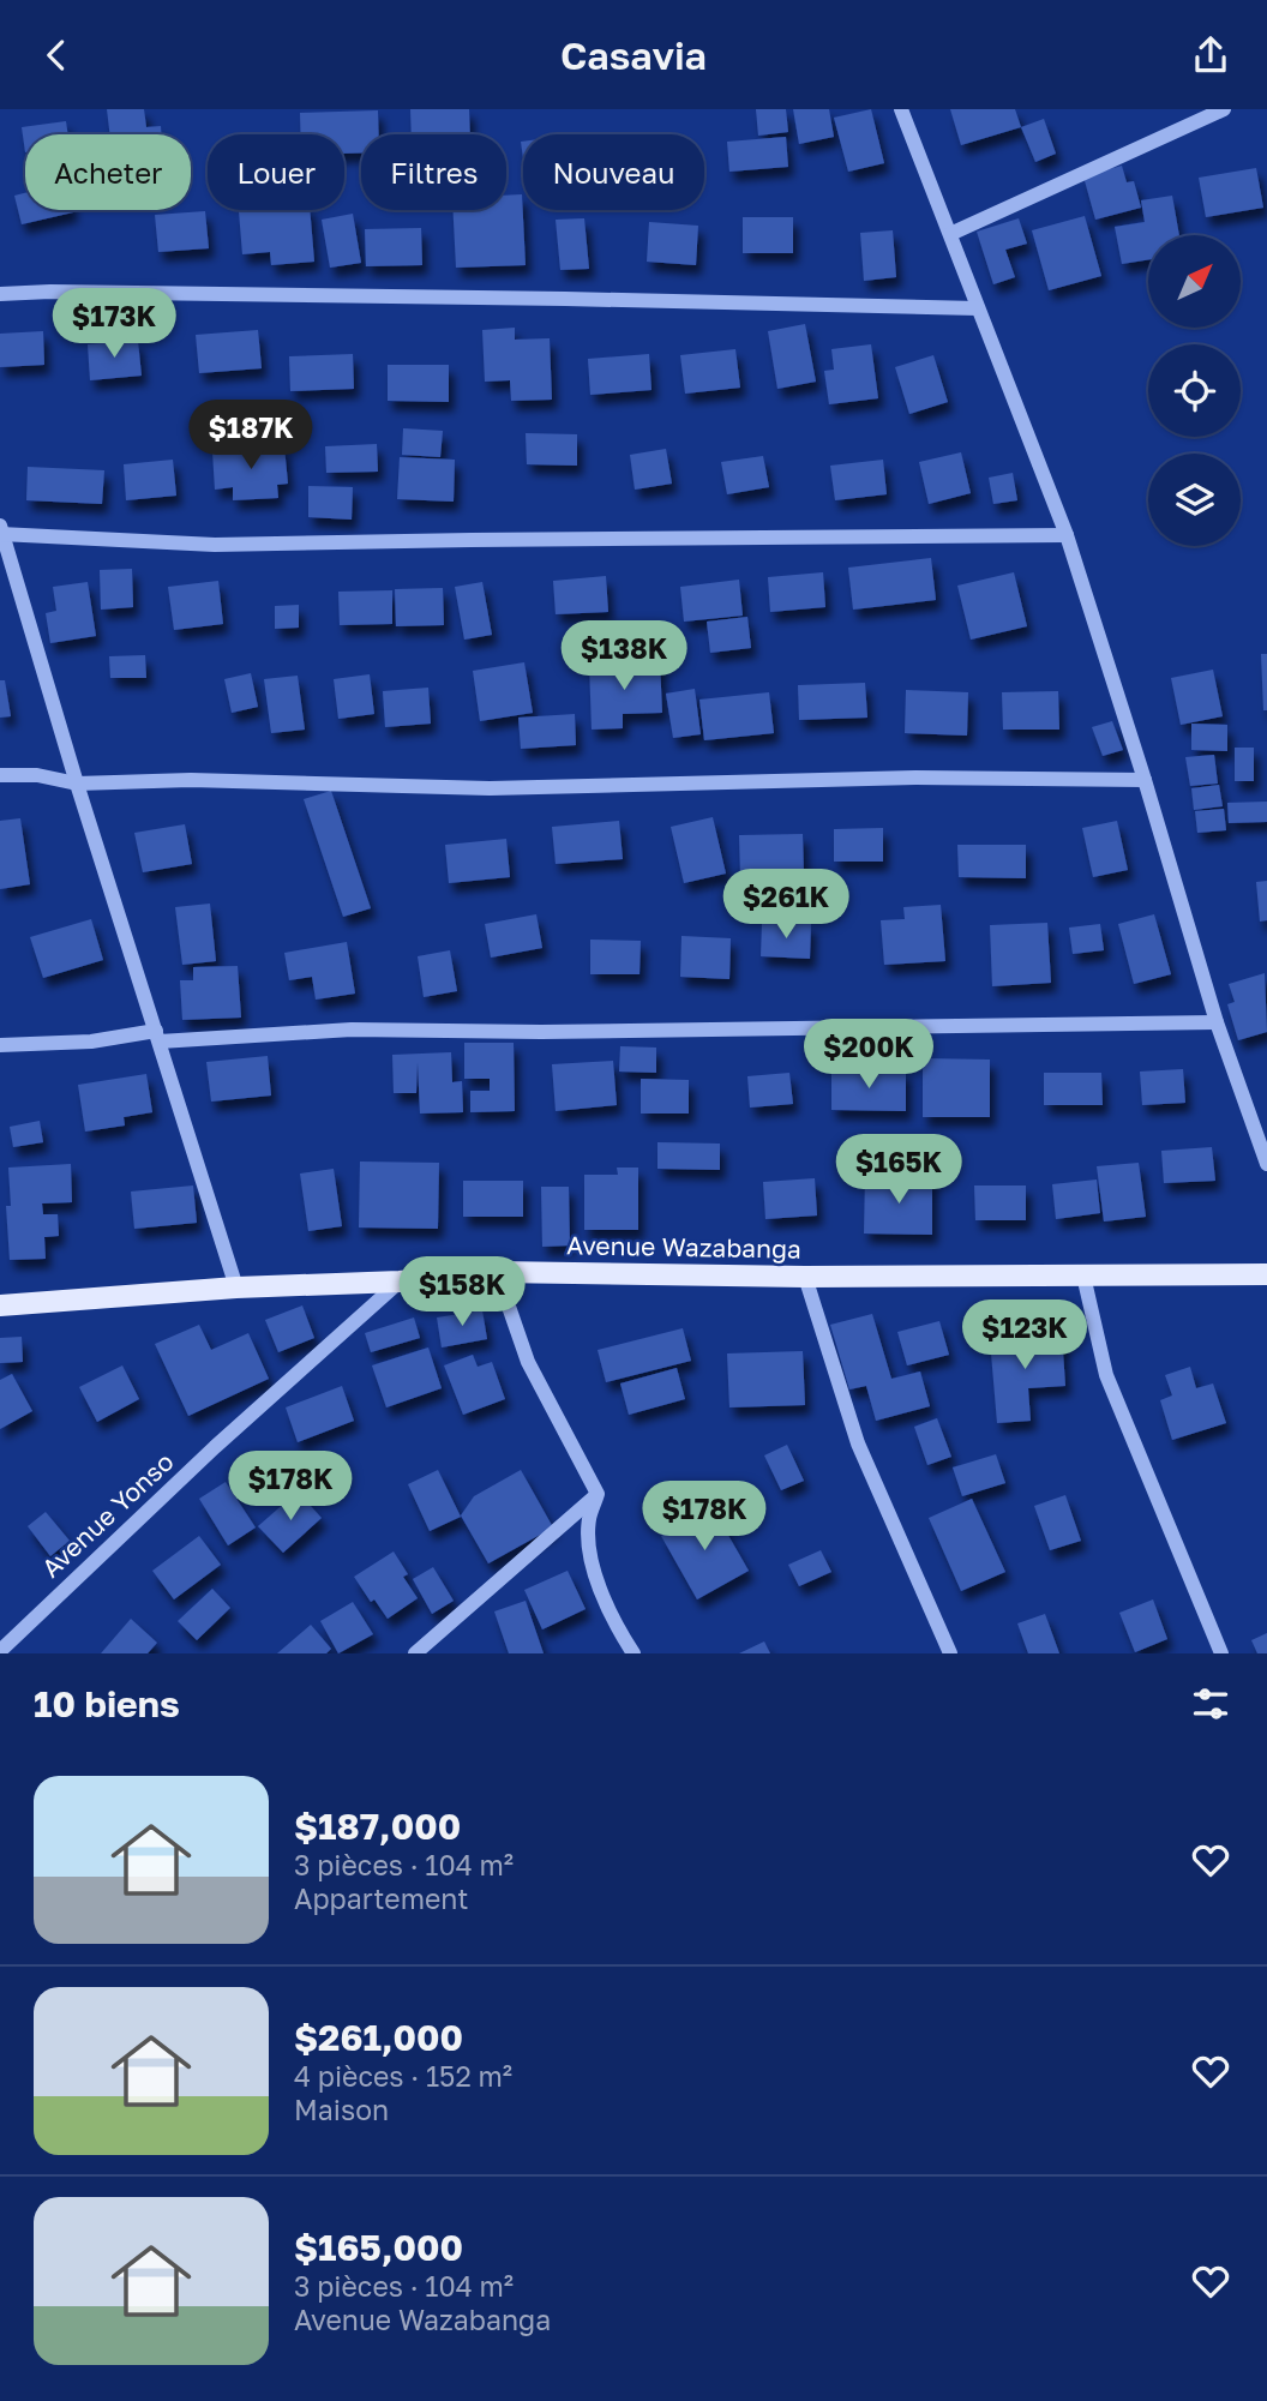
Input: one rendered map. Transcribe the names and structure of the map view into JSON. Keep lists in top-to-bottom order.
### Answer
{
  "streets": {
    "main road": ["Avenue Wazabanga"],
    "street": ["Avenue Yonso"]
  },
  "crossings": [
    ["Avenue Wazabanga", "Avenue Yonso"]
  ],
  "north": "top right",
  "page": {
    "header": "Casavia",
    "chip": [
      "Acheter",
      "Louer",
      "Filtres",
      "Nouveau"
    ],
    "price": [
      "$173K",
      "$187K",
      "$138K",
      "$261K",
      "$200K",
      "$165K",
      "$158K",
      "$123K",
      "$178K",
      "$178K"
    ],
    "heading": "10 biens",
    "list": [
      {
        "name": "$187,000",
        "note": "3 pièces · 104 m² · Appartement"
      },
      {
        "name": "$261,000",
        "note": "4 pièces · 152 m² · Maison"
      },
      {
        "name": "$165,000",
        "note": "3 pièces · 104 m² · Avenue Wazabanga"
      }
    ]
  }
}
